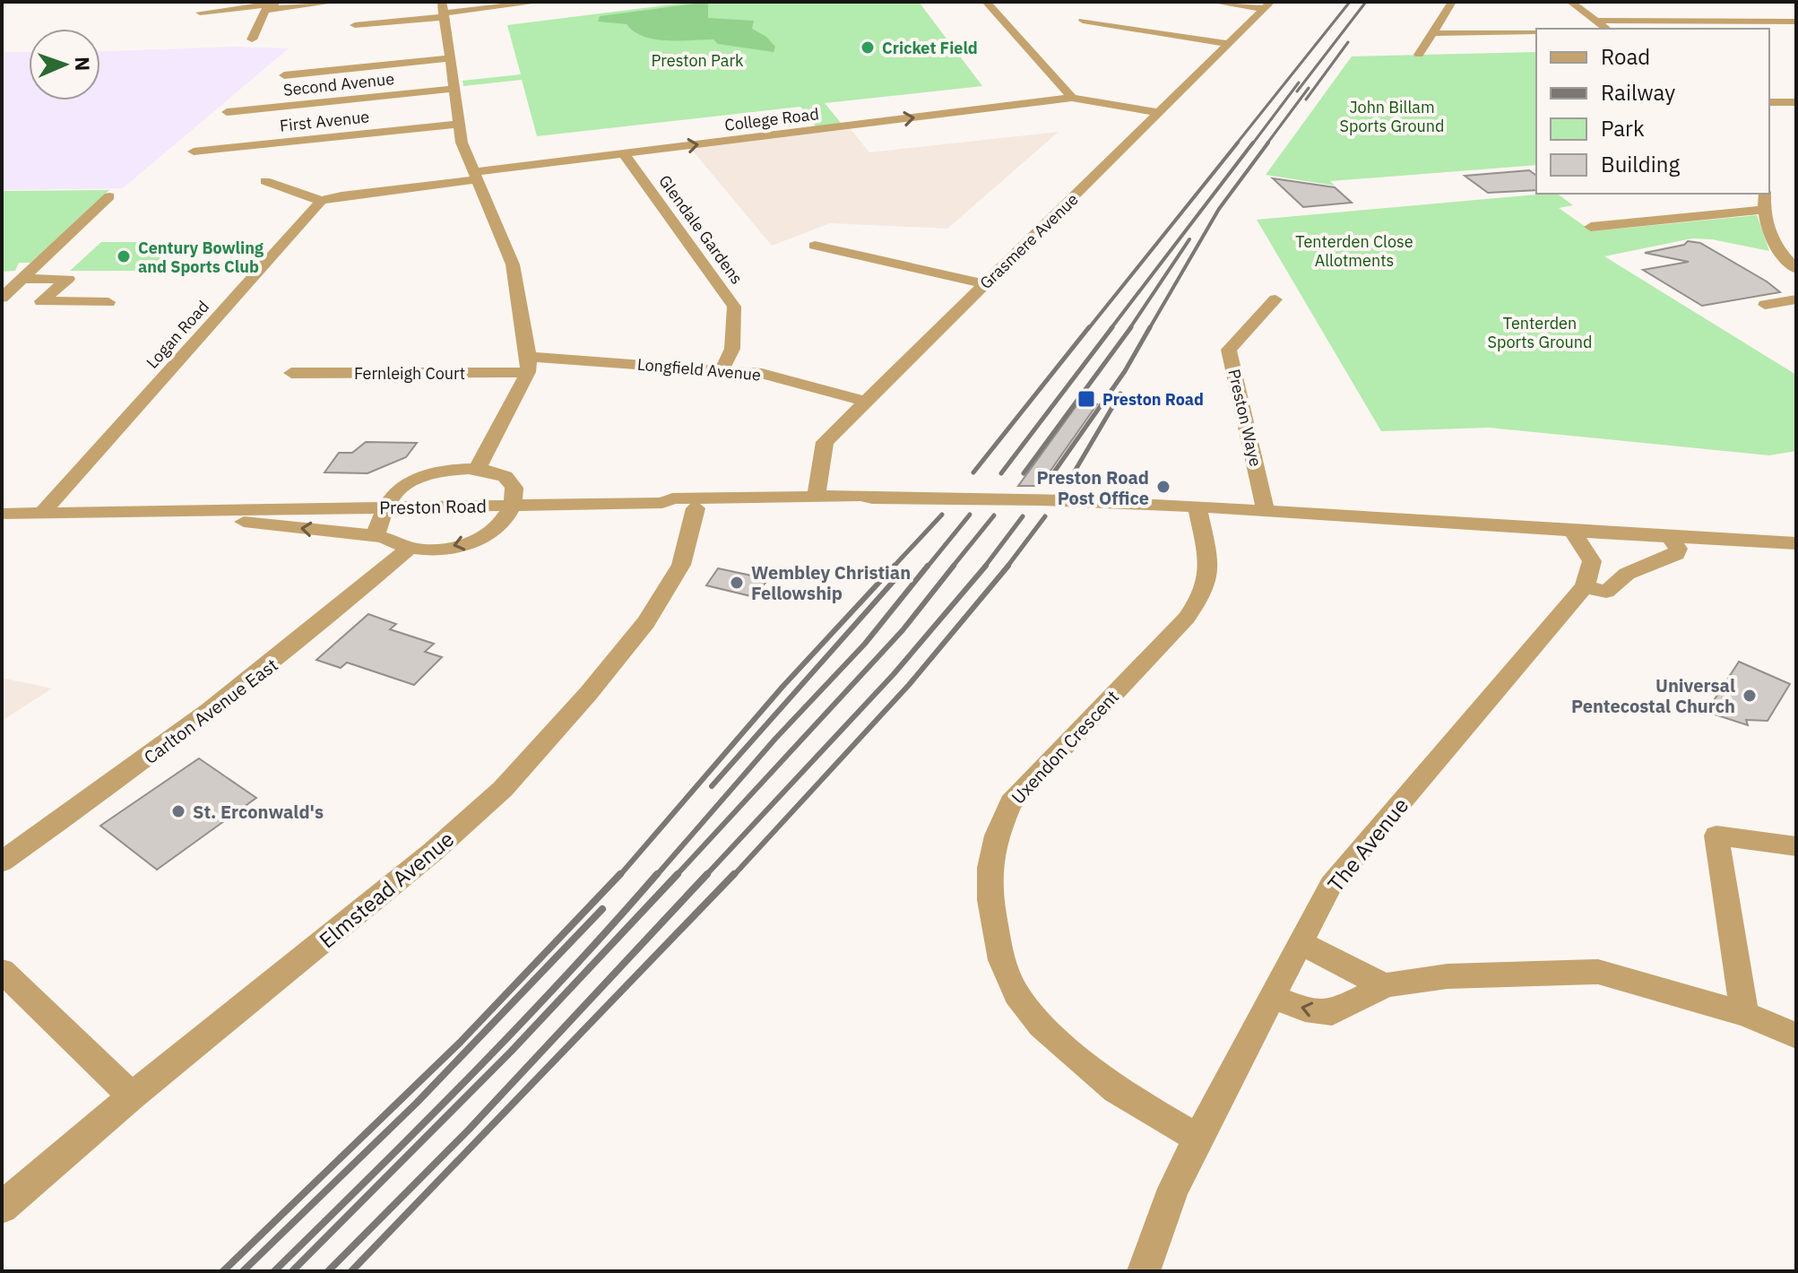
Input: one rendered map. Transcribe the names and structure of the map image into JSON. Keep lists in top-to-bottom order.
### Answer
{
  "streets": {
    "street": [
      "Second Avenue",
      "College Road",
      "First Avenue",
      "Glendale Gardens",
      "Grasmere Avenue",
      "Logan Road",
      "Longfield Avenue",
      "Fernleigh Court",
      "Preston Waye",
      "Preston Road",
      "Carlton Avenue East",
      "Uxendon Crescent",
      "The Avenue",
      "Elmstead Avenue"
    ]
  },
  "crossings": [
    ["College Road", "Glendale Gardens"],
    ["College Road", "Grasmere Avenue"],
    ["Glendale Gardens", "Longfield Avenue"],
    ["Grasmere Avenue", "Longfield Avenue"],
    ["Grasmere Avenue", "Preston Road"],
    ["Logan Road", "Preston Road"],
    ["Longfield Avenue", "Fernleigh Court"],
    ["Preston Waye", "Preston Road"],
    ["Preston Road", "Uxendon Crescent"],
    ["Preston Road", "Elmstead Avenue"],
    ["Uxendon Crescent", "The Avenue"]
  ],
  "parks": [
    "Preston Park",
    "John Billam Sports Ground",
    "Tenterden Close Allotments",
    "Tenterden Sports Ground"
  ],
  "places": {
    "other": [
      "Cricket Field",
      "Century Bowling and Sports Club",
      "Preston Road Post Office",
      "Wembley Christian Fellowship",
      "Universal Pentecostal Church",
      "St. Erconwald's"
    ],
    "transit": ["Preston Road"]
  },
  "legend": [
    "Road",
    "Railway",
    "Park",
    "Building"
  ],
  "north": "right"
}
